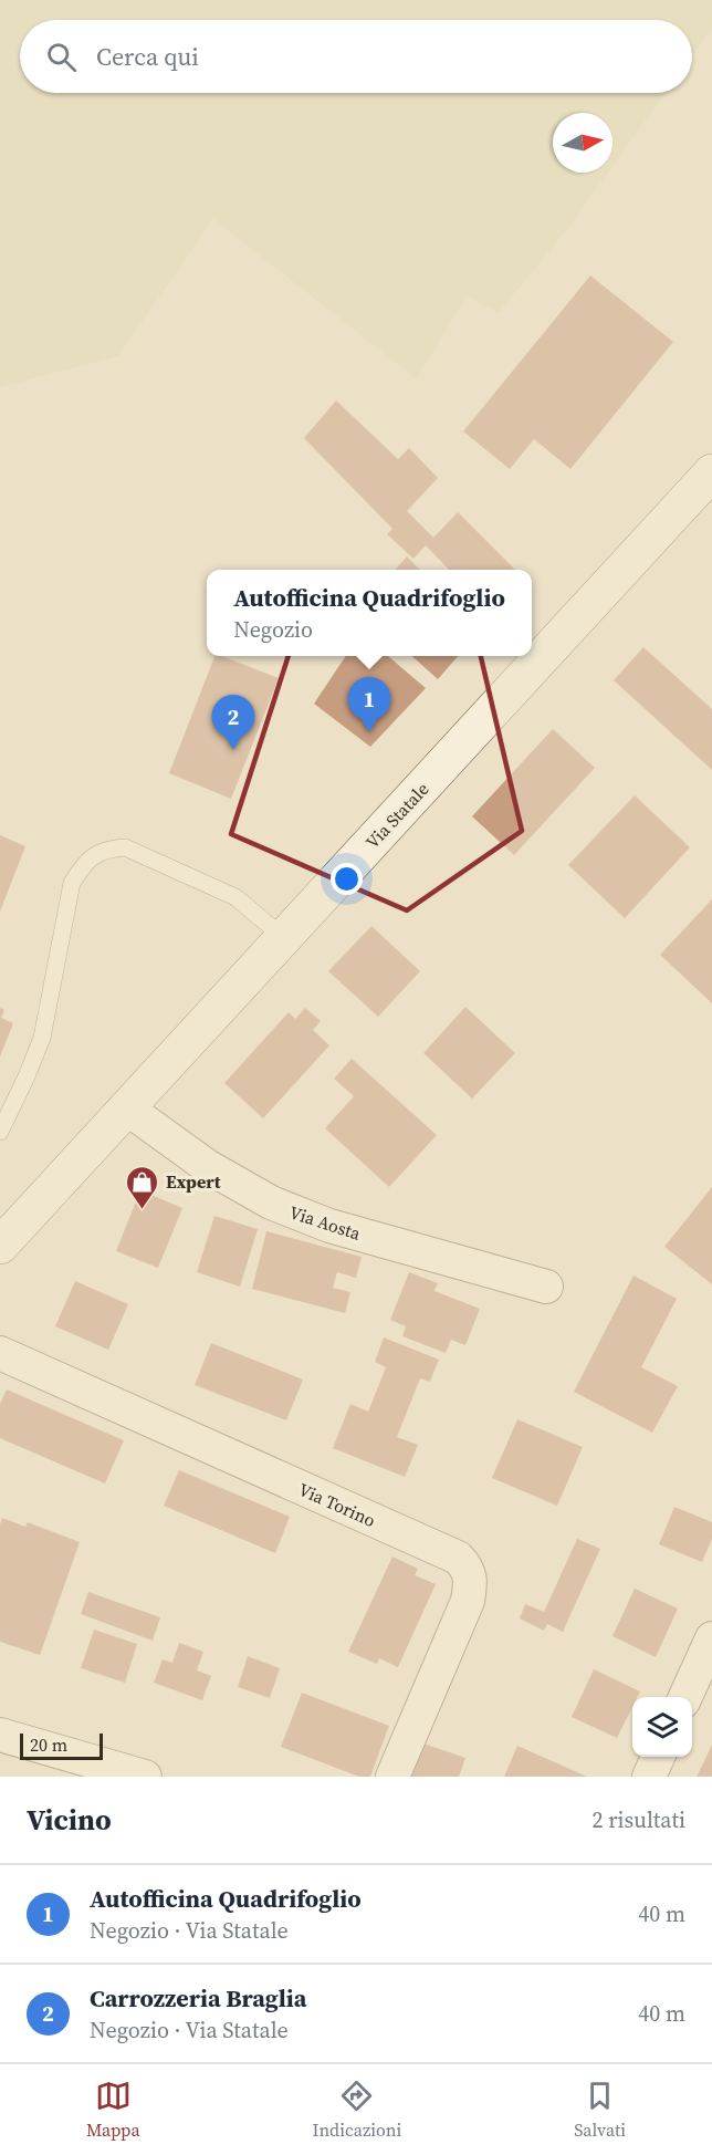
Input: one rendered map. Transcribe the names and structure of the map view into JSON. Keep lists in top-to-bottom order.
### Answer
{
  "streets": {
    "main road": ["Via Statale"],
    "street": ["Via Aosta", "Via Torino"]
  },
  "crossings": [
    ["Via Statale", "Via Aosta"]
  ],
  "places": {
    "shop": ["Expert"]
  },
  "scale_bar": "20 m",
  "north": "right",
  "page": {
    "search": "Cerca qui",
    "popup": ["Autofficina Quadrifoglio", "Negozio"],
    "pins": ["1", "2"],
    "scale": "20 m",
    "heading": ["Vicino", "2 risultati"],
    "list": [
      {
        "mark": "1",
        "name": "Autofficina Quadrifoglio",
        "note": "Negozio · Via Statale",
        "value": "40 m"
      },
      {
        "mark": "2",
        "name": "Carrozzeria Braglia",
        "note": "Negozio · Via Statale",
        "value": "40 m"
      }
    ],
    "nav": ["Mappa", "Indicazioni", "Salvati"]
  }
}
